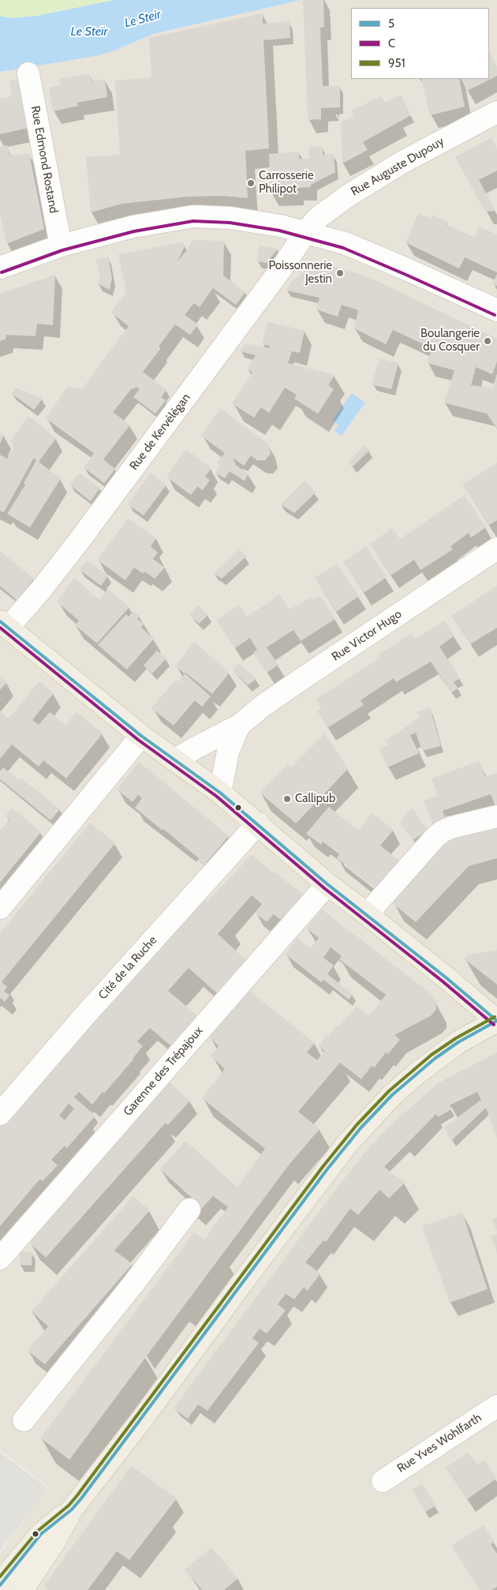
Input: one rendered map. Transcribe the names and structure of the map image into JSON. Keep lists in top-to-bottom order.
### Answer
{
  "streets": {
    "street": [
      "Rue Edmond Rostand",
      "Rue Auguste Dupouy",
      "Rue de Kervélégan",
      "Rue Victor Hugo",
      "Cité de la Ruche",
      "Garenne des Trépajoux",
      "Rue Yves Wohlfarth"
    ]
  },
  "crossings": [
    ["Rue Auguste Dupouy", "Rue de Kervélégan"]
  ],
  "water": ["Le Steir", "Le Steïr"],
  "places": [
    "Carrosserie Philipot",
    "Poissonnerie Jestin",
    "Boulangerie du Cosquer",
    "Callipub"
  ],
  "lines": ["transit line C", "transit line 5", "transit line 951"],
  "legend": ["5", "C", "951"]
}
